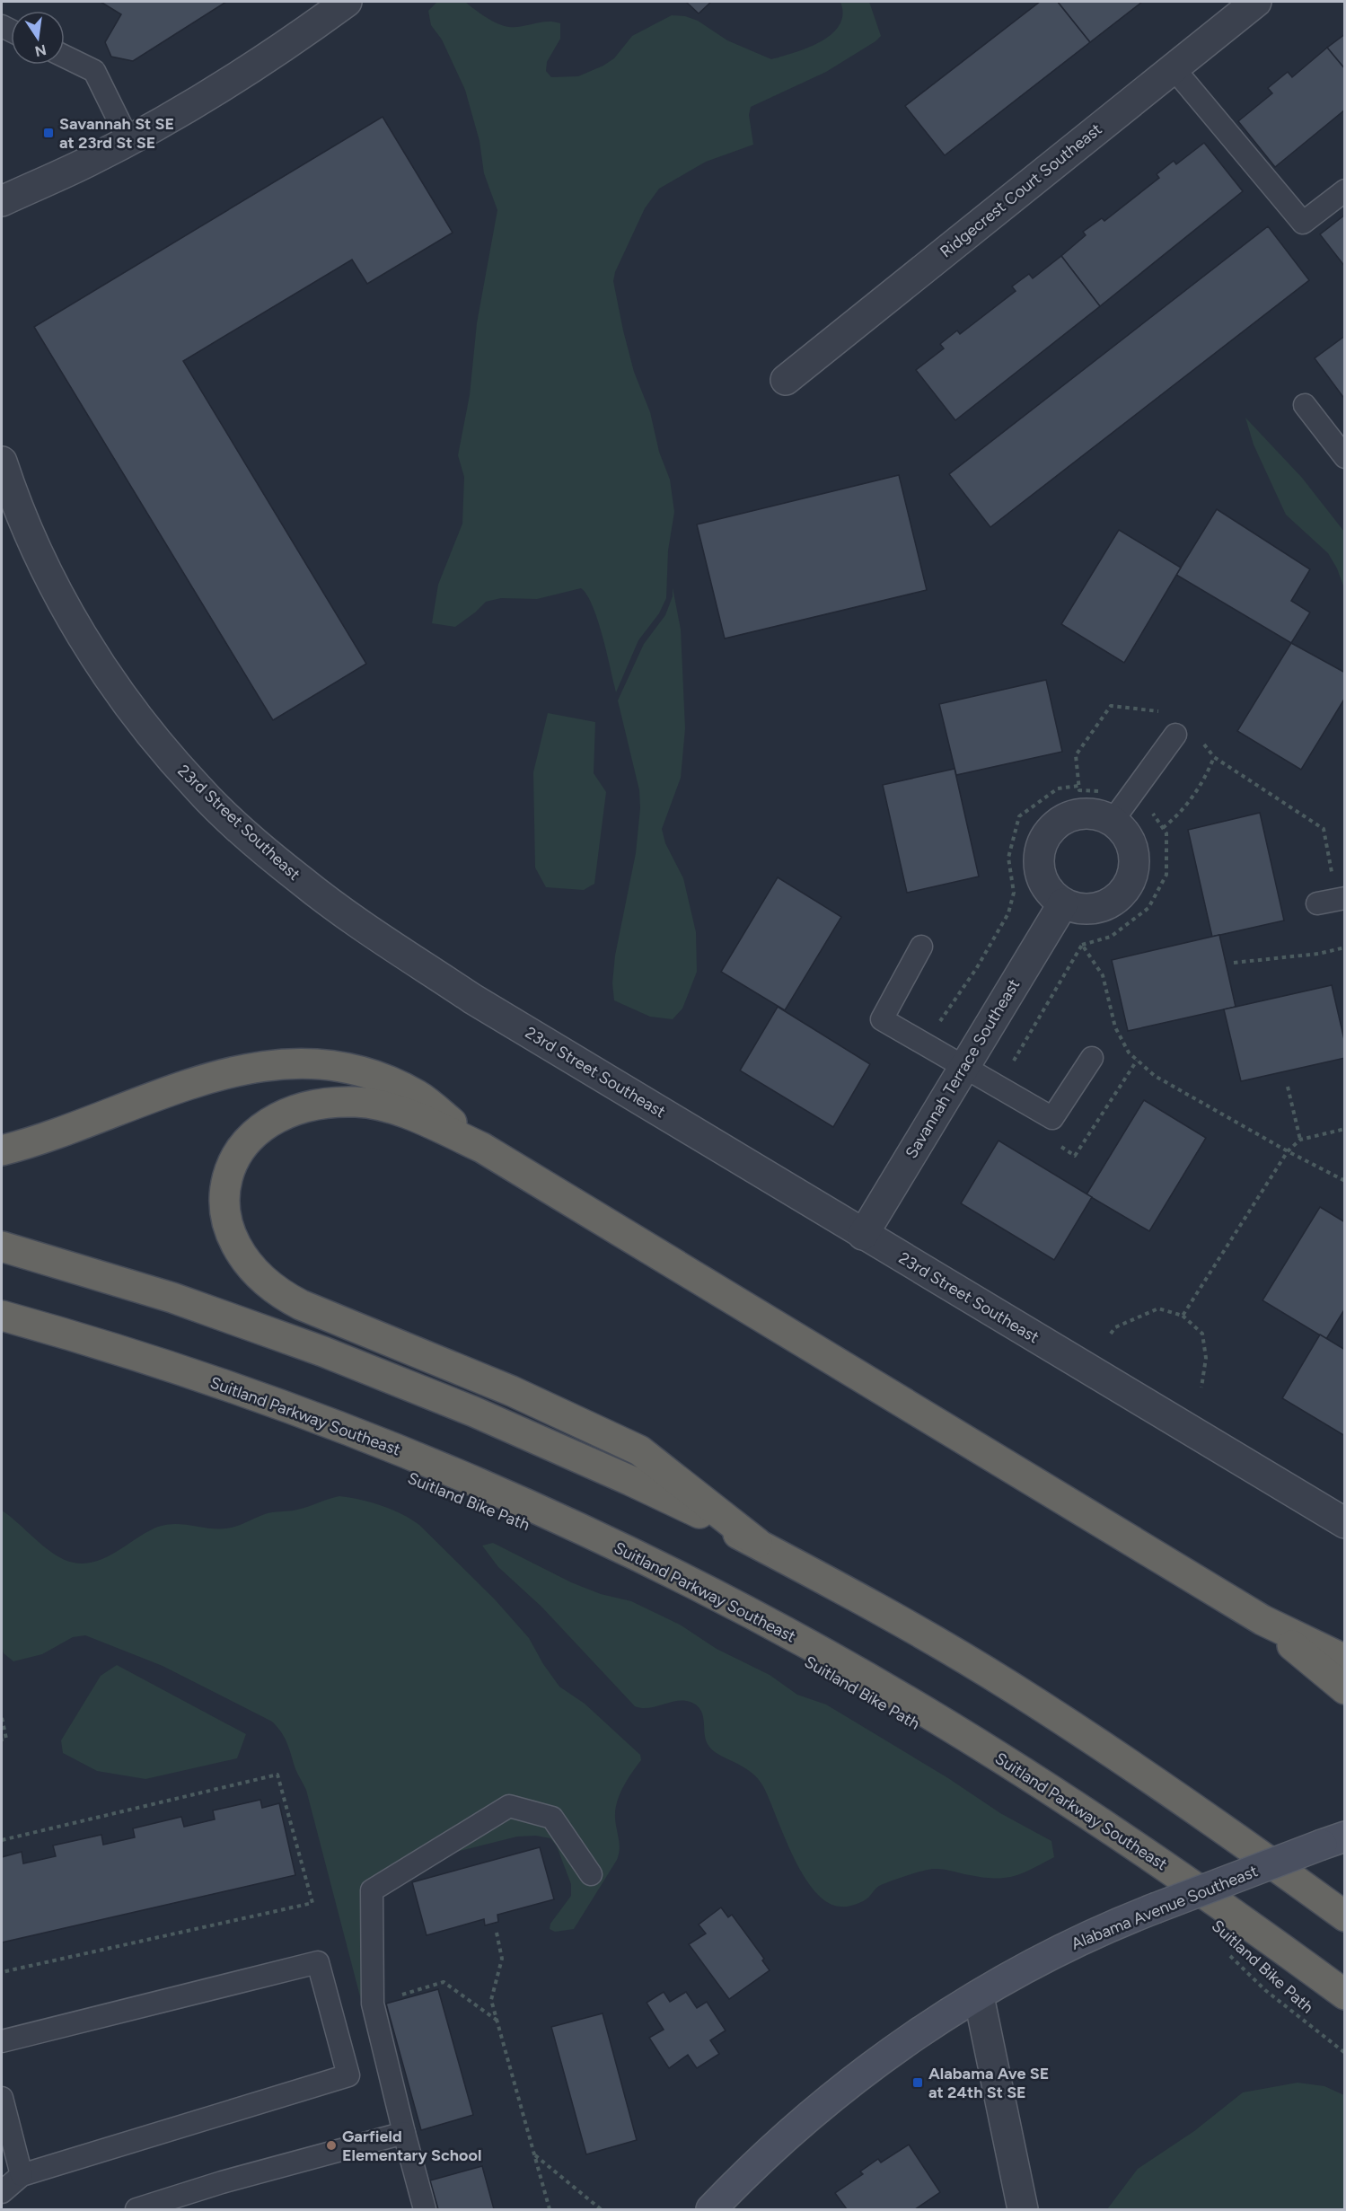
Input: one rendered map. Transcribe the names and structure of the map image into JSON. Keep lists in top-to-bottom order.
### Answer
{
  "streets": {
    "highway": ["Suitland Parkway Southeast"],
    "main road": ["Alabama Avenue Southeast"],
    "street": ["Ridgecrest Court Southeast", "23rd Street Southeast", "Savannah Terrace Southeast"],
    "path": ["Suitland Bike Path"]
  },
  "crossings": [
    ["23rd Street Southeast", "Savannah Terrace Southeast"]
  ],
  "places": {
    "transit": ["Savannah St SE at 23rd St SE", "Alabama Ave SE at 24th St SE"],
    "other": ["Garfield Elementary School"]
  },
  "north": "bottom"
}
